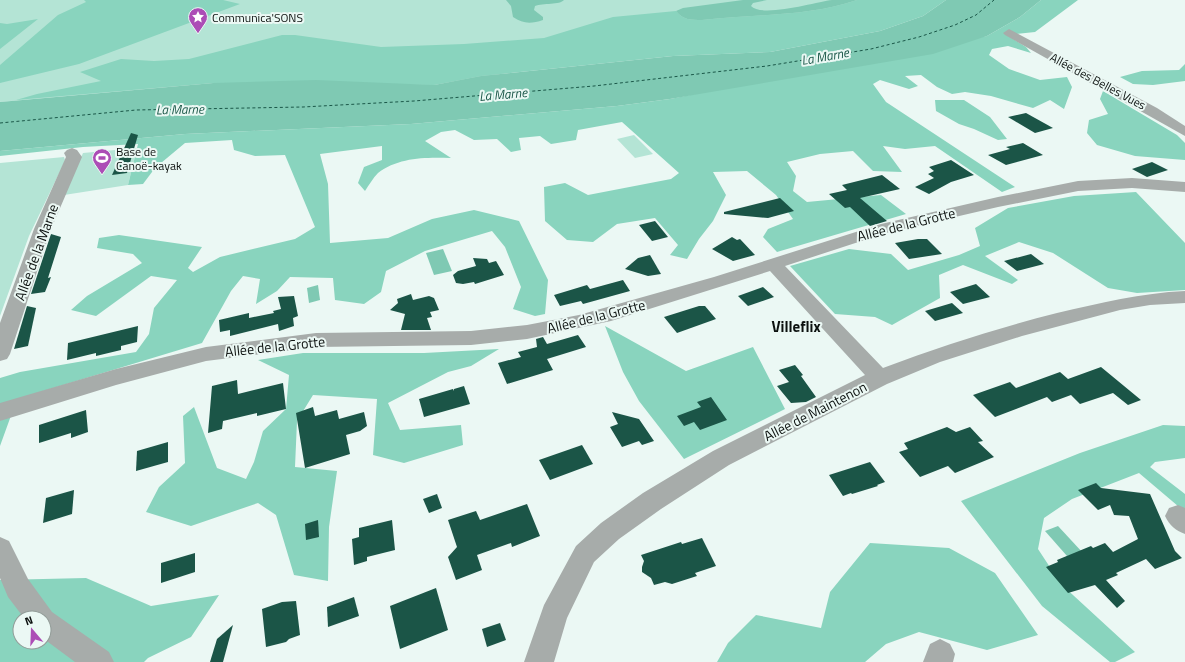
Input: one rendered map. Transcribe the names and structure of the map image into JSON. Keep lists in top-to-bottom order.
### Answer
{
  "streets": {
    "street": [
      "Allée des Belles Vues",
      "Allée de la Grotte",
      "Allée de la Marne",
      "Allée de Maintenon"
    ]
  },
  "districts": ["Villeflix"],
  "water": ["La Marne"],
  "places": {
    "place": ["Communica'SONS"],
    "sports": ["Base de Canoë-kayak"]
  },
  "north": "top"
}
